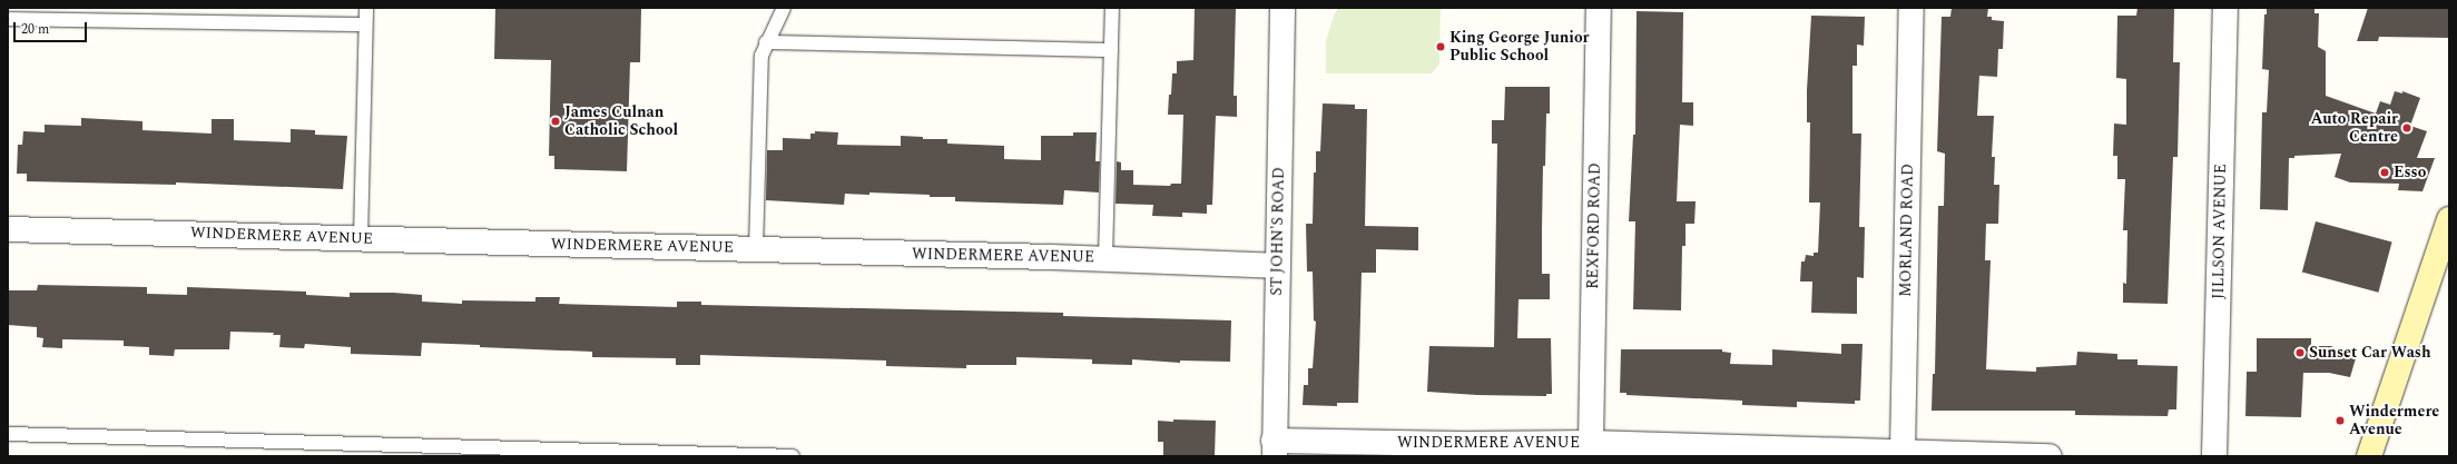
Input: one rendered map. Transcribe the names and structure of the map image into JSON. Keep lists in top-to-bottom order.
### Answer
{
  "streets": {
    "street": [
      "REXFORD ROAD",
      "MORLAND ROAD",
      "ST JOHN'S ROAD",
      "JILLSON AVENUE",
      "WINDERMERE AVENUE"
    ]
  },
  "crossings": [
    ["REXFORD ROAD", "WINDERMERE AVENUE"],
    ["MORLAND ROAD", "WINDERMERE AVENUE"],
    ["ST JOHN'S ROAD", "WINDERMERE AVENUE"]
  ],
  "places": [
    "King George Junior Public School",
    "James Culnan Catholic School",
    "Auto Repair Centre",
    "Esso",
    "Sunset Car Wash",
    "Windermere Avenue"
  ],
  "scale_bar": "20 m"
}
